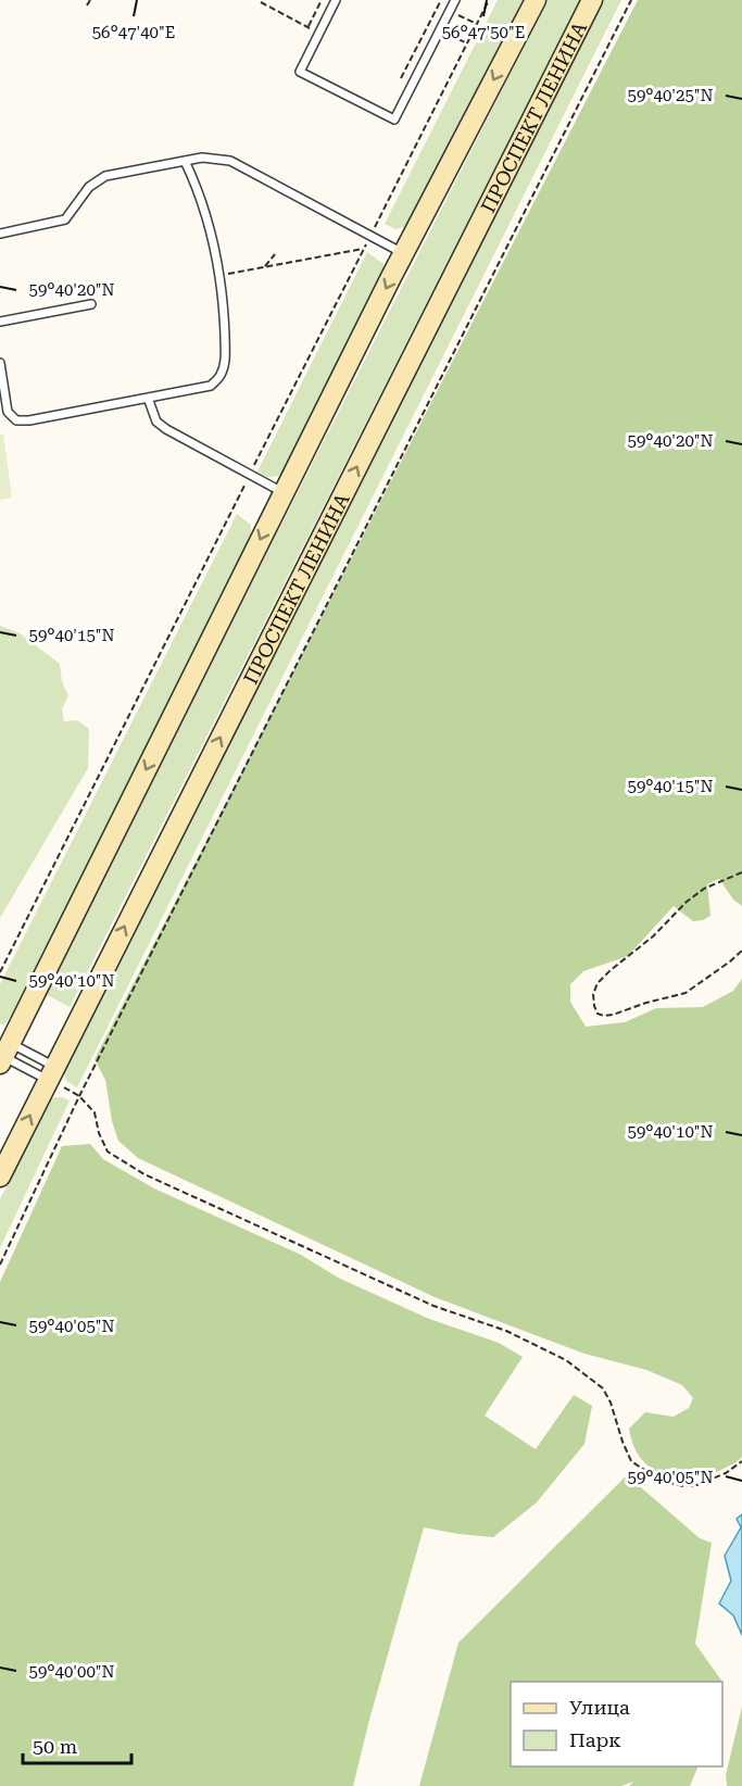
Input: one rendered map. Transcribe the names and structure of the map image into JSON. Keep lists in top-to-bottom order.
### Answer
{
  "streets": {
    "street": ["ПРОСПЕКТ ЛЕНИНА"]
  },
  "legend": ["Улица", "Парк"],
  "scale_bar": "50 m",
  "coordinates": [
    "56°47'40\"E",
    "56°47'50\"E",
    "59°40'25\"N",
    "59°40'20\"N",
    "59°40'15\"N",
    "59°40'10\"N",
    "59°40'05\"N",
    "59°40'00\"N"
  ]
}
